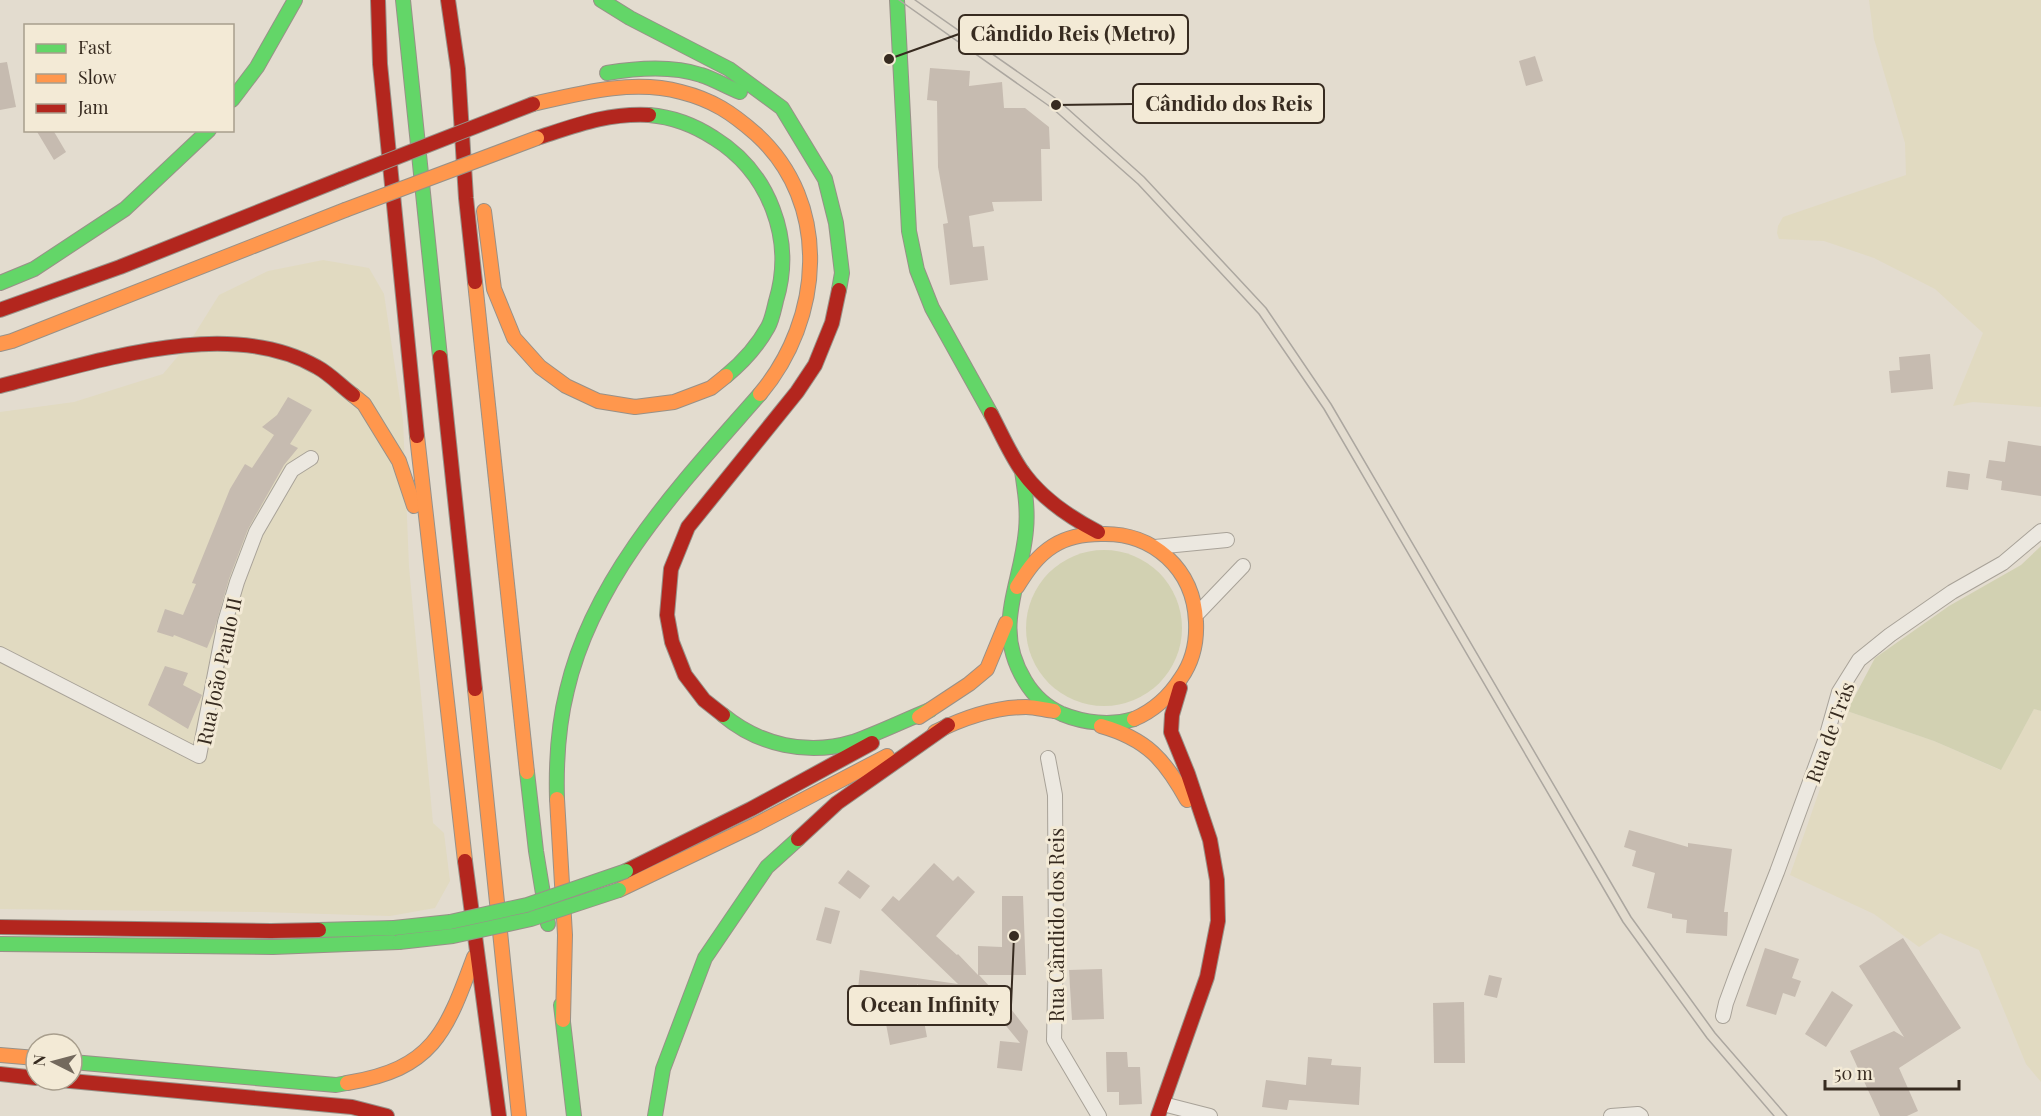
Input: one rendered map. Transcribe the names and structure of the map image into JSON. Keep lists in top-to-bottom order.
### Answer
{
  "streets": {
    "street": ["Rua João Paulo II", "Rua de Trás", "Rua Cândido dos Reis"]
  },
  "places": ["Cândido Reis (Metro)", "Cândido dos Reis", "Ocean Infinity"],
  "legend": ["Fast", "Slow", "Jam"],
  "scale_bar": "50 m",
  "north": "left"
}
